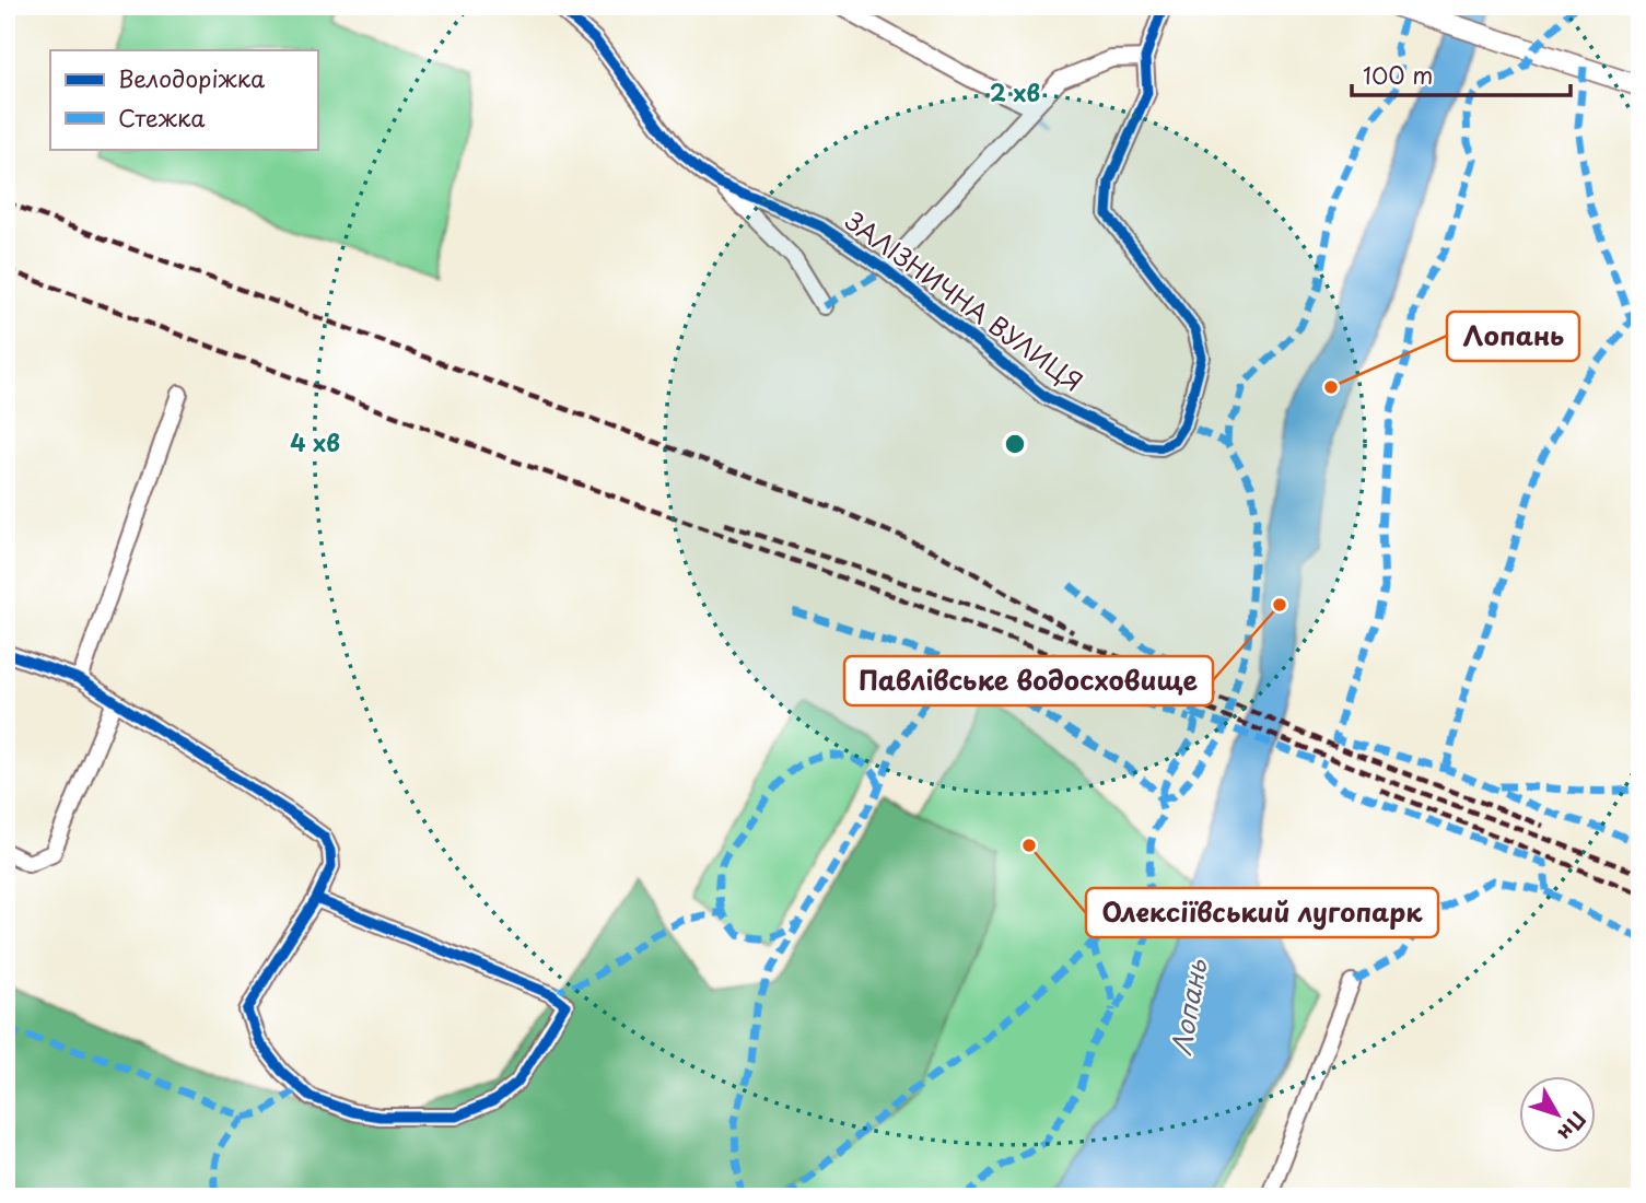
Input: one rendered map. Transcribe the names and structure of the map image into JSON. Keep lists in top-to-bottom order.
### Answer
{
  "streets": {
    "street": ["ЗАЛІЗНИЧНА ВУЛИЦЯ"]
  },
  "water": ["Лопань"],
  "places": ["Лопань", "Павлівське водосховище", "Олексіївський лугопарк"],
  "legend": ["Велодоріжка", "Стежка"],
  "scale_bar": "100 m",
  "north": "bottom right",
  "rings": ["2 хв", "4 хв"]
}
